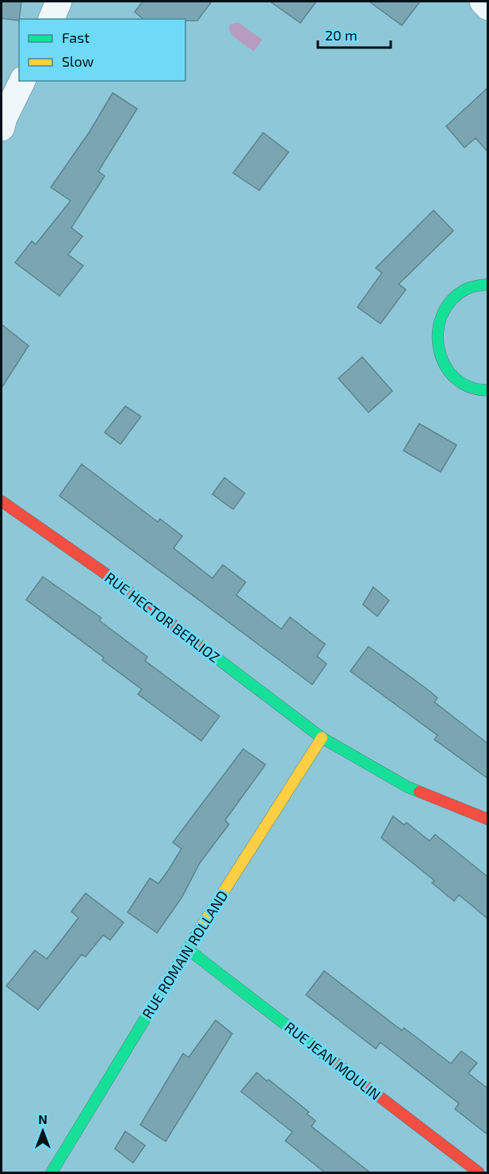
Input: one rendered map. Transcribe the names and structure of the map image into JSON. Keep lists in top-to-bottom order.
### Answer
{
  "streets": {
    "street": ["RUE HECTOR BERLIOZ", "RUE ROMAIN ROLLAND", "RUE JEAN MOULIN"]
  },
  "crossings": [
    ["RUE HECTOR BERLIOZ", "RUE ROMAIN ROLLAND"],
    ["RUE ROMAIN ROLLAND", "RUE JEAN MOULIN"]
  ],
  "legend": ["Fast", "Slow"],
  "scale_bar": "20 m",
  "north": "top"
}
